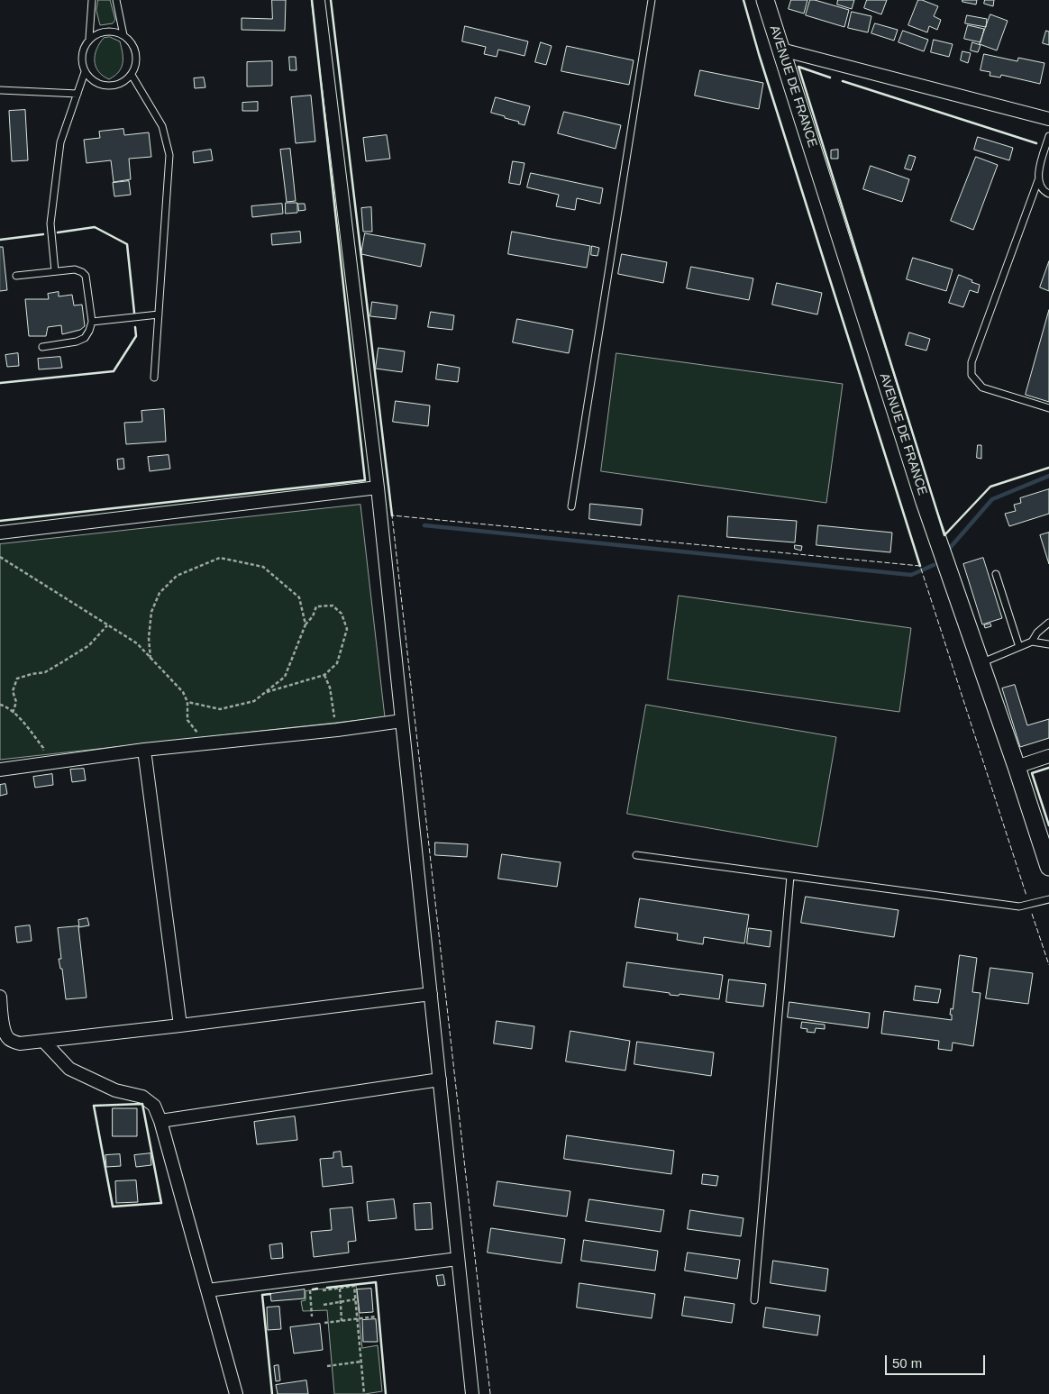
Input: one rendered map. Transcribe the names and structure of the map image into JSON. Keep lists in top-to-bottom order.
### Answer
{
  "streets": {
    "main road": ["AVENUE DE FRANCE"]
  },
  "scale_bar": "50 m"
}
